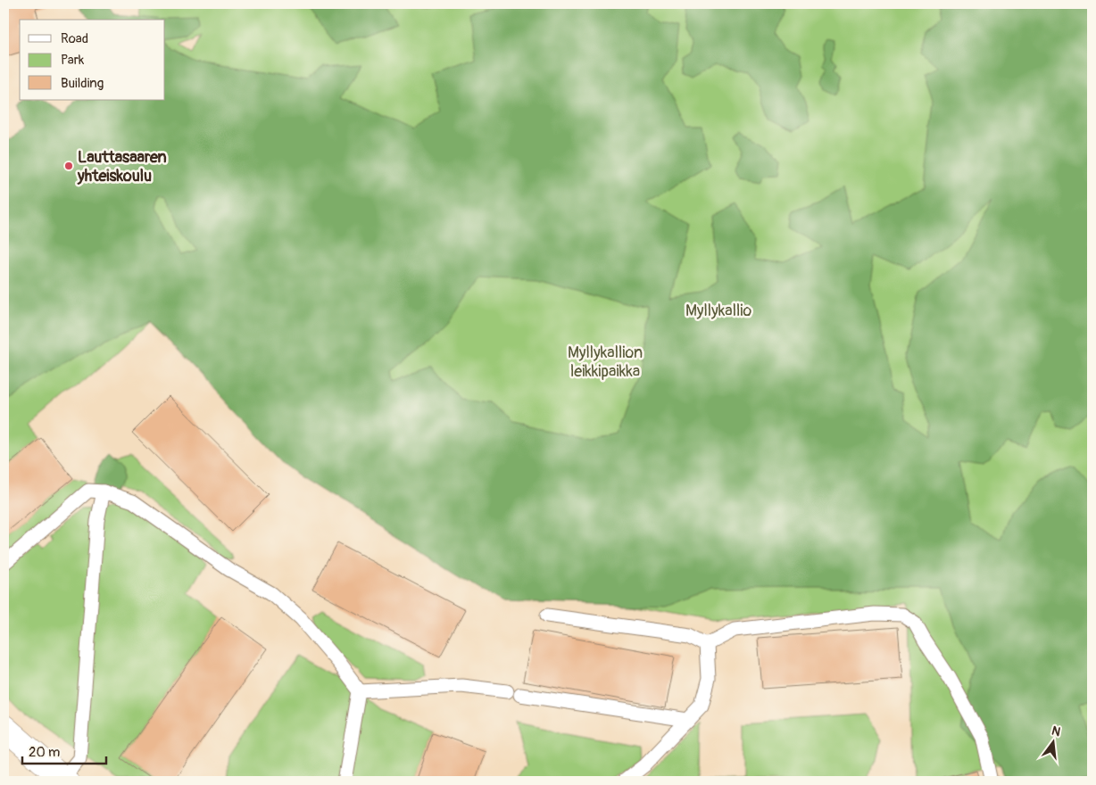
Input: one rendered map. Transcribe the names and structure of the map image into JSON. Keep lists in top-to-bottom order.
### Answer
{
  "parks": ["Myllykallio", "Myllykallion leikkipaikka"],
  "places": ["Lauttasaaren yhteiskoulu"],
  "legend": ["Road", "Park", "Building"],
  "scale_bar": "20 m",
  "north": "top"
}
